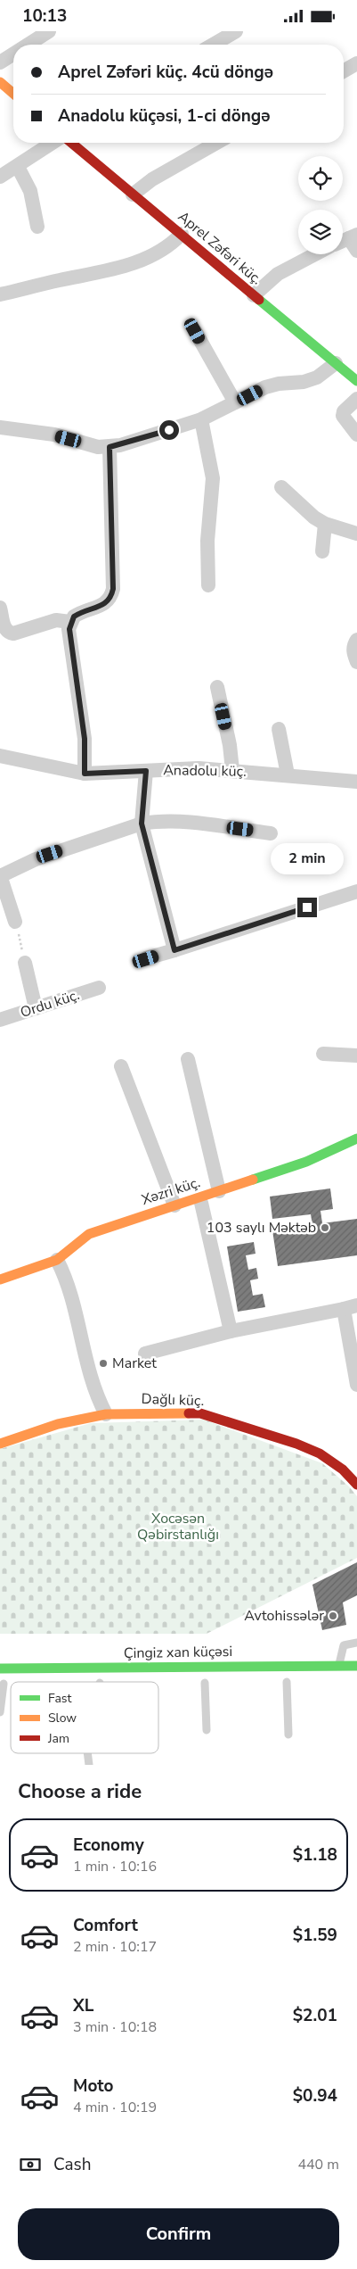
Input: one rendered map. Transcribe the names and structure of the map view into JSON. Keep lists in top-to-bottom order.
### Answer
{
  "streets": {
    "street": [
      "Aprel Zəfəri küç.",
      "Anadolu küç.",
      "Ordu küç.",
      "Xəzri küç.",
      "Dağlı küç.",
      "Çingiz xan küçəsi"
    ]
  },
  "parks": ["Xocəsən Qəbirstanlığı"],
  "places": ["103 saylı Məktəb", "Market", "Avtohissələr"],
  "legend": ["Fast", "Slow", "Jam"],
  "page": {
    "status": "10:13",
    "banner": ["Aprel Zəfəri küç. 4cü döngə", "Anadolu küçəsi, 1-ci döngə"],
    "bubble": "2 min",
    "heading": "Choose a ride",
    "list": [
      {
        "name": "Economy",
        "note": "1 min · 10:16",
        "value": "$1.18"
      },
      {
        "name": "Comfort",
        "note": "2 min · 10:17",
        "value": "$1.59"
      },
      {
        "name": "XL",
        "note": "3 min · 10:18",
        "value": "$2.01"
      },
      {
        "name": "Moto",
        "note": "4 min · 10:19",
        "value": "$0.94"
      }
    ],
    "pay": ["Cash", "440 m"],
    "buttons": "Confirm"
  }
}
